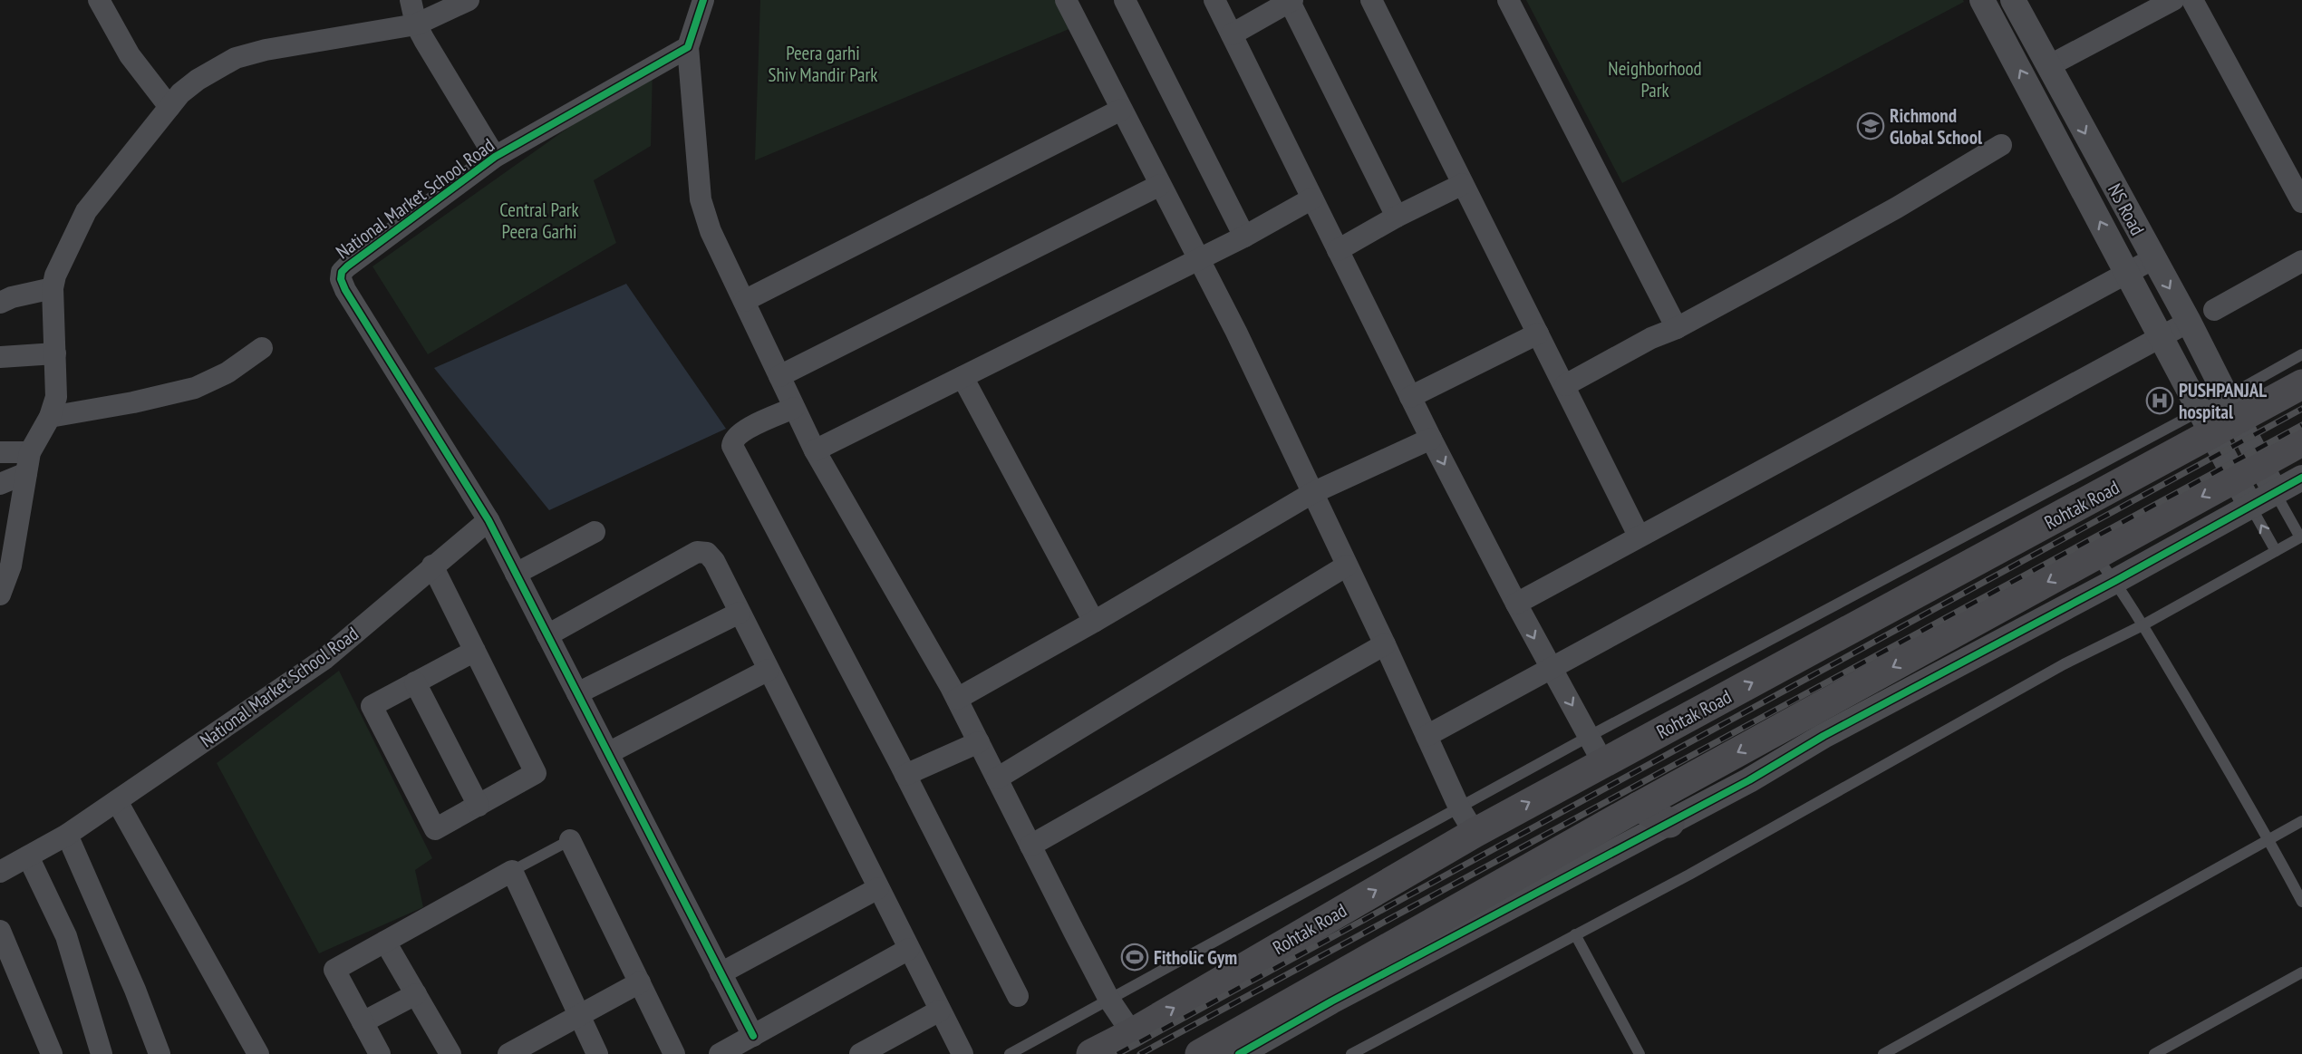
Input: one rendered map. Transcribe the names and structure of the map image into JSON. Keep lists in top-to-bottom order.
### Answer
{
  "streets": {
    "highway": ["Rohtak Road"],
    "street": ["National Market School Road", "NS Road"]
  },
  "crossings": [
    ["NS Road", "Rohtak Road"]
  ],
  "parks": ["Peera garhi Shiv Mandir Park", "Neighborhood Park", "Central Park Peera Garhi"],
  "places": {
    "school or university": ["Richmond Global School"],
    "hospital": ["PUSHPANJAL hospital"],
    "sports": ["Fitholic Gym"]
  }
}
